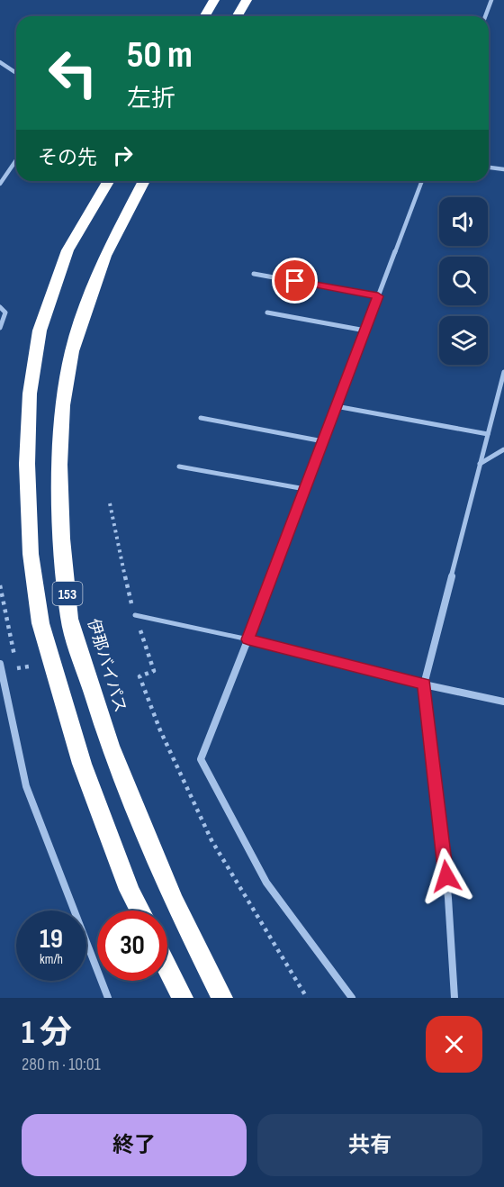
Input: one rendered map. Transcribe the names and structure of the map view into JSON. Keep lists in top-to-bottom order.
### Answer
{
  "streets": {
    "highway": ["153", "伊那バイパス"]
  },
  "page": {
    "turn": ["50 m", "左折"],
    "then": "その先",
    "speed": "19 km/h",
    "limit": "30",
    "heading": ["1 分", "280 m · 10:01"],
    "buttons": ["終了", "共有"]
  }
}
